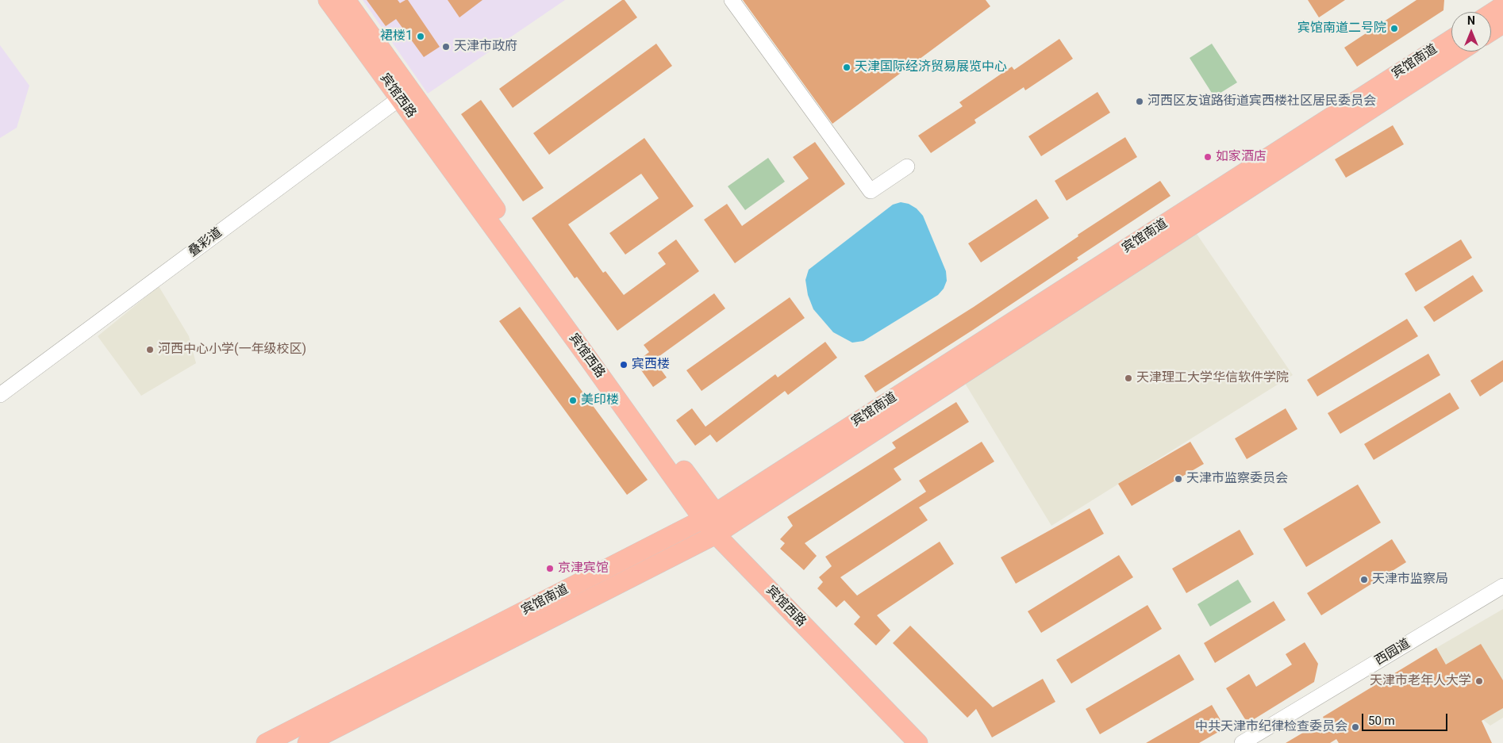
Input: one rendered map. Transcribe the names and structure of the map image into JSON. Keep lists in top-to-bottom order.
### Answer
{
  "streets": {
    "main road": ["宾馆南道", "宾馆西路"],
    "street": ["叠彩道", "西园道"]
  },
  "crossings": [
    ["宾馆南道", "宾馆西路"],
    ["宾馆西路", "叠彩道"]
  ],
  "places": [
    "宾馆南道二号院",
    "裙楼1",
    "天津市政府",
    "天津国际经济贸易展览中心",
    "河西区友谊路街道宾西楼社区居民委员会",
    "如家酒店",
    "河西中心小学(一年级校区)",
    "宾西楼",
    "天津理工大学华信软件学院",
    "美印楼",
    "天津市监察委员会",
    "京津宾馆",
    "天津市监察局",
    "天津市老年人大学",
    "中共天津市纪律检查委员会"
  ],
  "scale_bar": "50 m",
  "north": "top"
}
